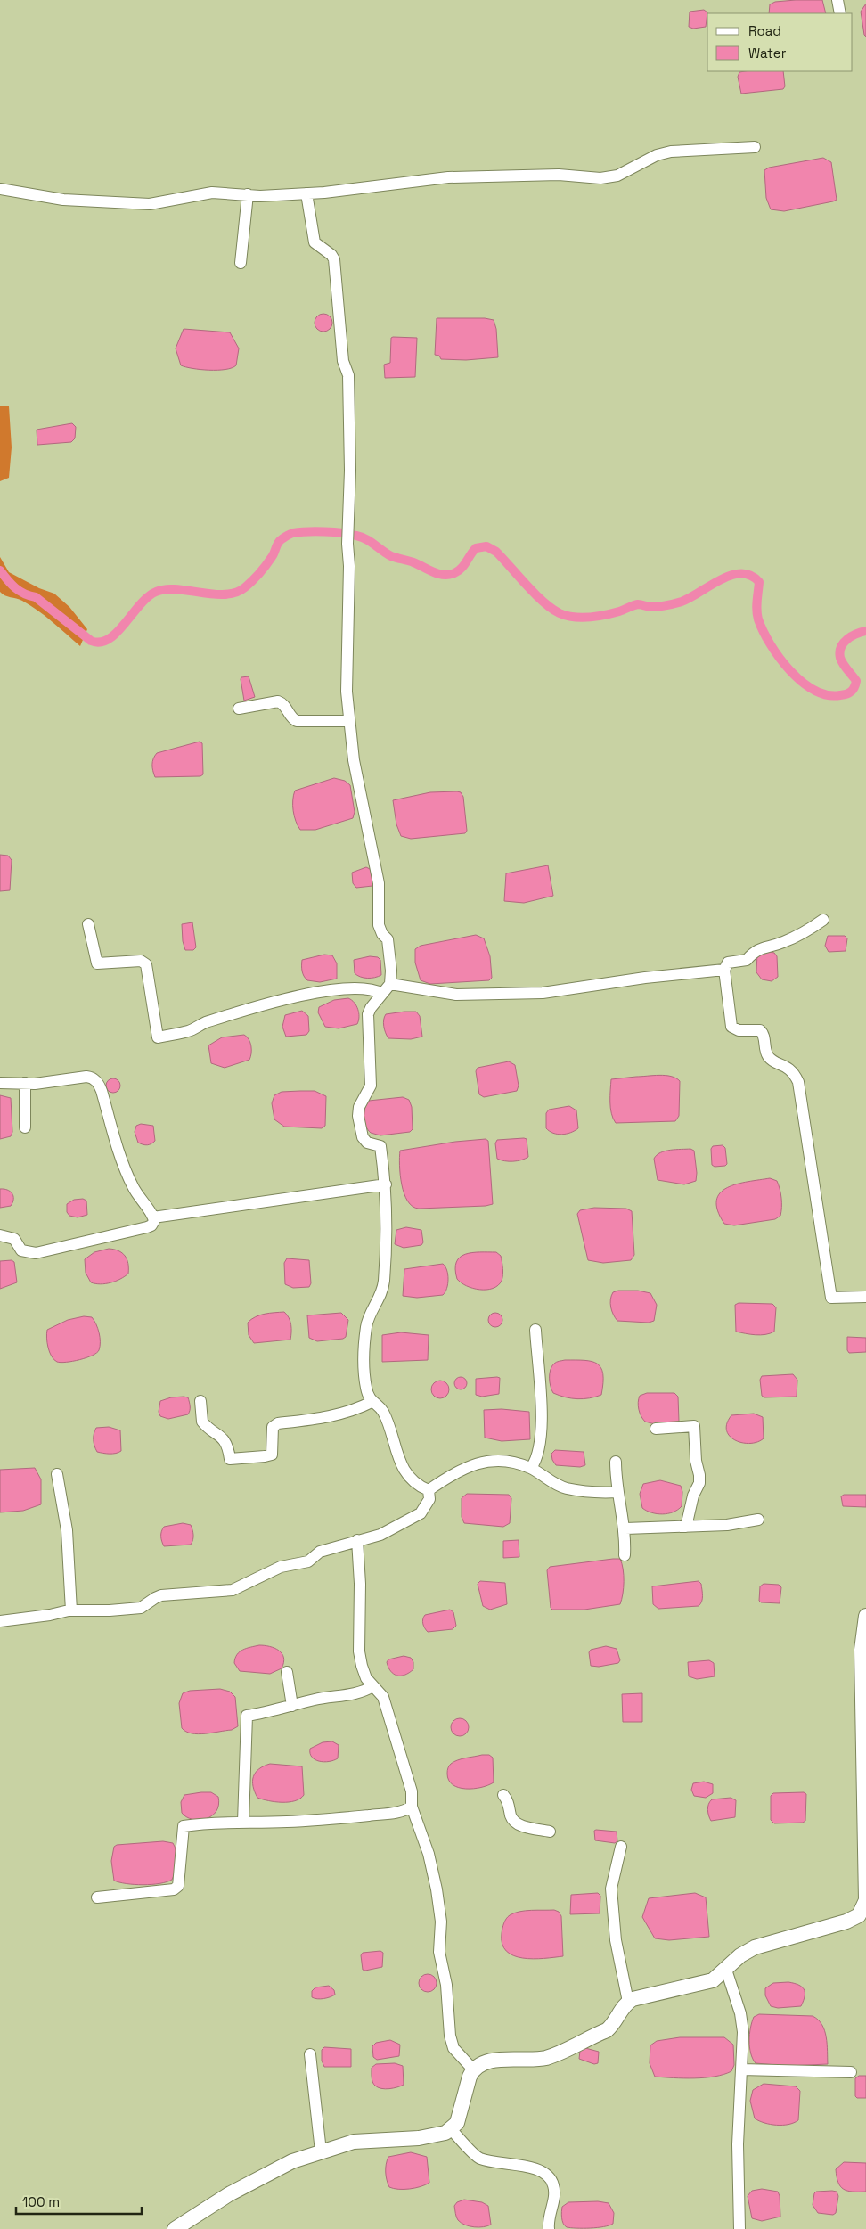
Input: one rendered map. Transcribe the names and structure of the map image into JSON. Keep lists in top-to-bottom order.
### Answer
{
  "legend": ["Road", "Water"],
  "scale_bar": "100 m"
}
